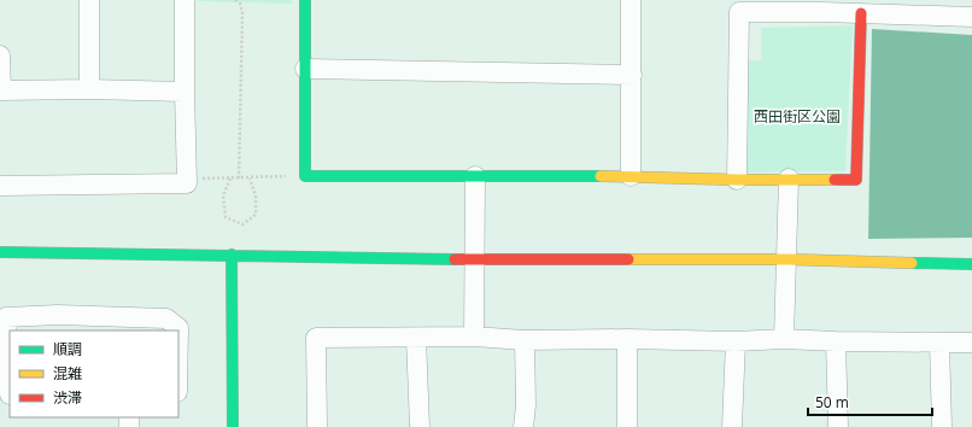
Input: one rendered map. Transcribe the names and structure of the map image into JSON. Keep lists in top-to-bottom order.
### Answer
{
  "parks": ["西田街区公園"],
  "legend": ["順調", "混雑", "渋滞"],
  "scale_bar": "50 m"
}
